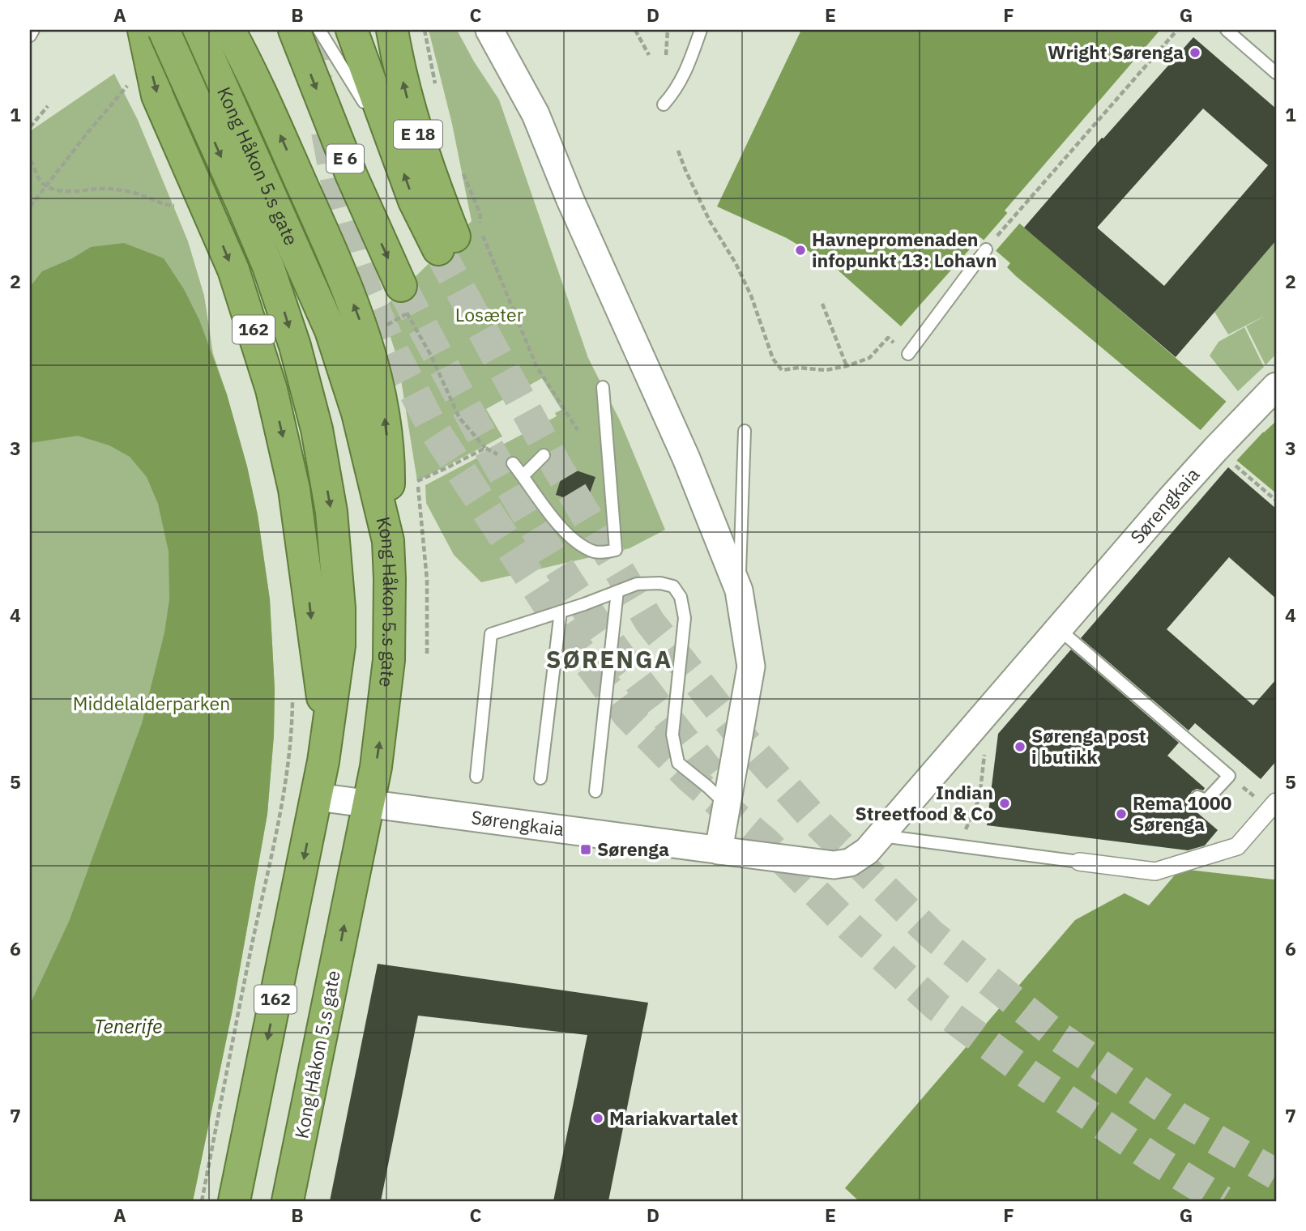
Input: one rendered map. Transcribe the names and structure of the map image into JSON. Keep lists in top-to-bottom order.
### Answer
{
  "streets": {
    "highway": [
      "E 18",
      "E 6",
      "Kong Håkon 5.s gate",
      "162"
    ],
    "street": ["Sørengkaia"]
  },
  "crossings": [
    ["Kong Håkon 5.s gate", "162"],
    ["Kong Håkon 5.s gate", "Sørengkaia"]
  ],
  "districts": ["SØRENGA"],
  "water": ["Tenerife"],
  "parks": ["Losæter", "Middelalderparken"],
  "places": {
    "other": [
      "Wright Sørenga",
      "Havnepromenaden infopunkt 13: Lohavn",
      "Sørenga post i butikk",
      "Indian Streetfood & Co",
      "Rema 1000 Sørenga",
      "Mariakvartalet"
    ],
    "transit": ["Sørenga"]
  },
  "grid": {
    "columns": [
      "A",
      "B",
      "C",
      "D",
      "E",
      "F",
      "G"
    ],
    "rows": [
      "1",
      "2",
      "3",
      "4",
      "5",
      "6",
      "7"
    ]
  }
}
